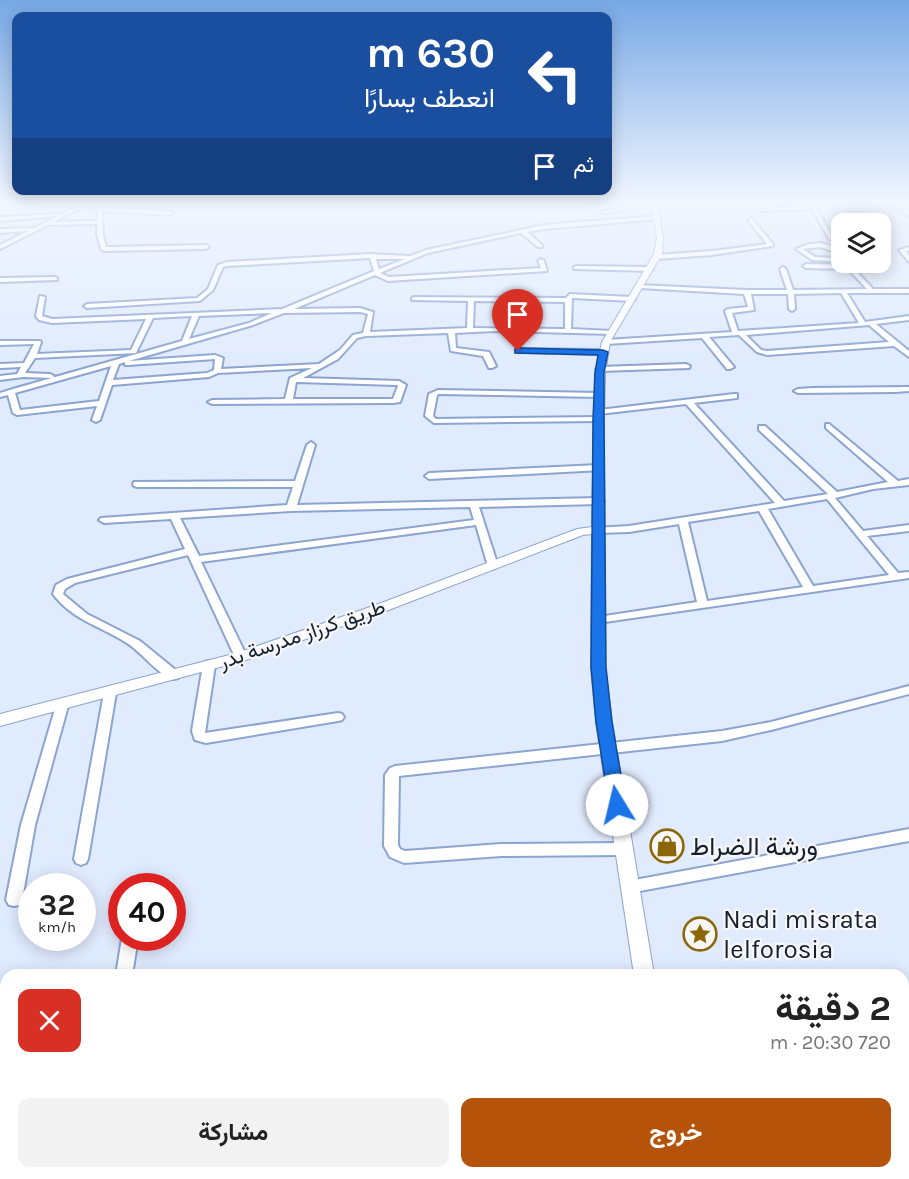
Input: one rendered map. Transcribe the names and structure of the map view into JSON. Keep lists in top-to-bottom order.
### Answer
{
  "streets": {
    "street": ["طريق كرزاز مدرسة بدر"]
  },
  "places": {
    "shop": ["ورشة الضراط"],
    "place": ["Nadi misrata lelforosia"]
  },
  "page": {
    "turn": ["630 m", "انعطف يسارًا"],
    "then": "ثم",
    "speed": "32 km/h",
    "limit": "40",
    "heading": ["2 دقيقة", "720 m · 20:30"],
    "buttons": ["خروج", "مشاركة"]
  }
}
